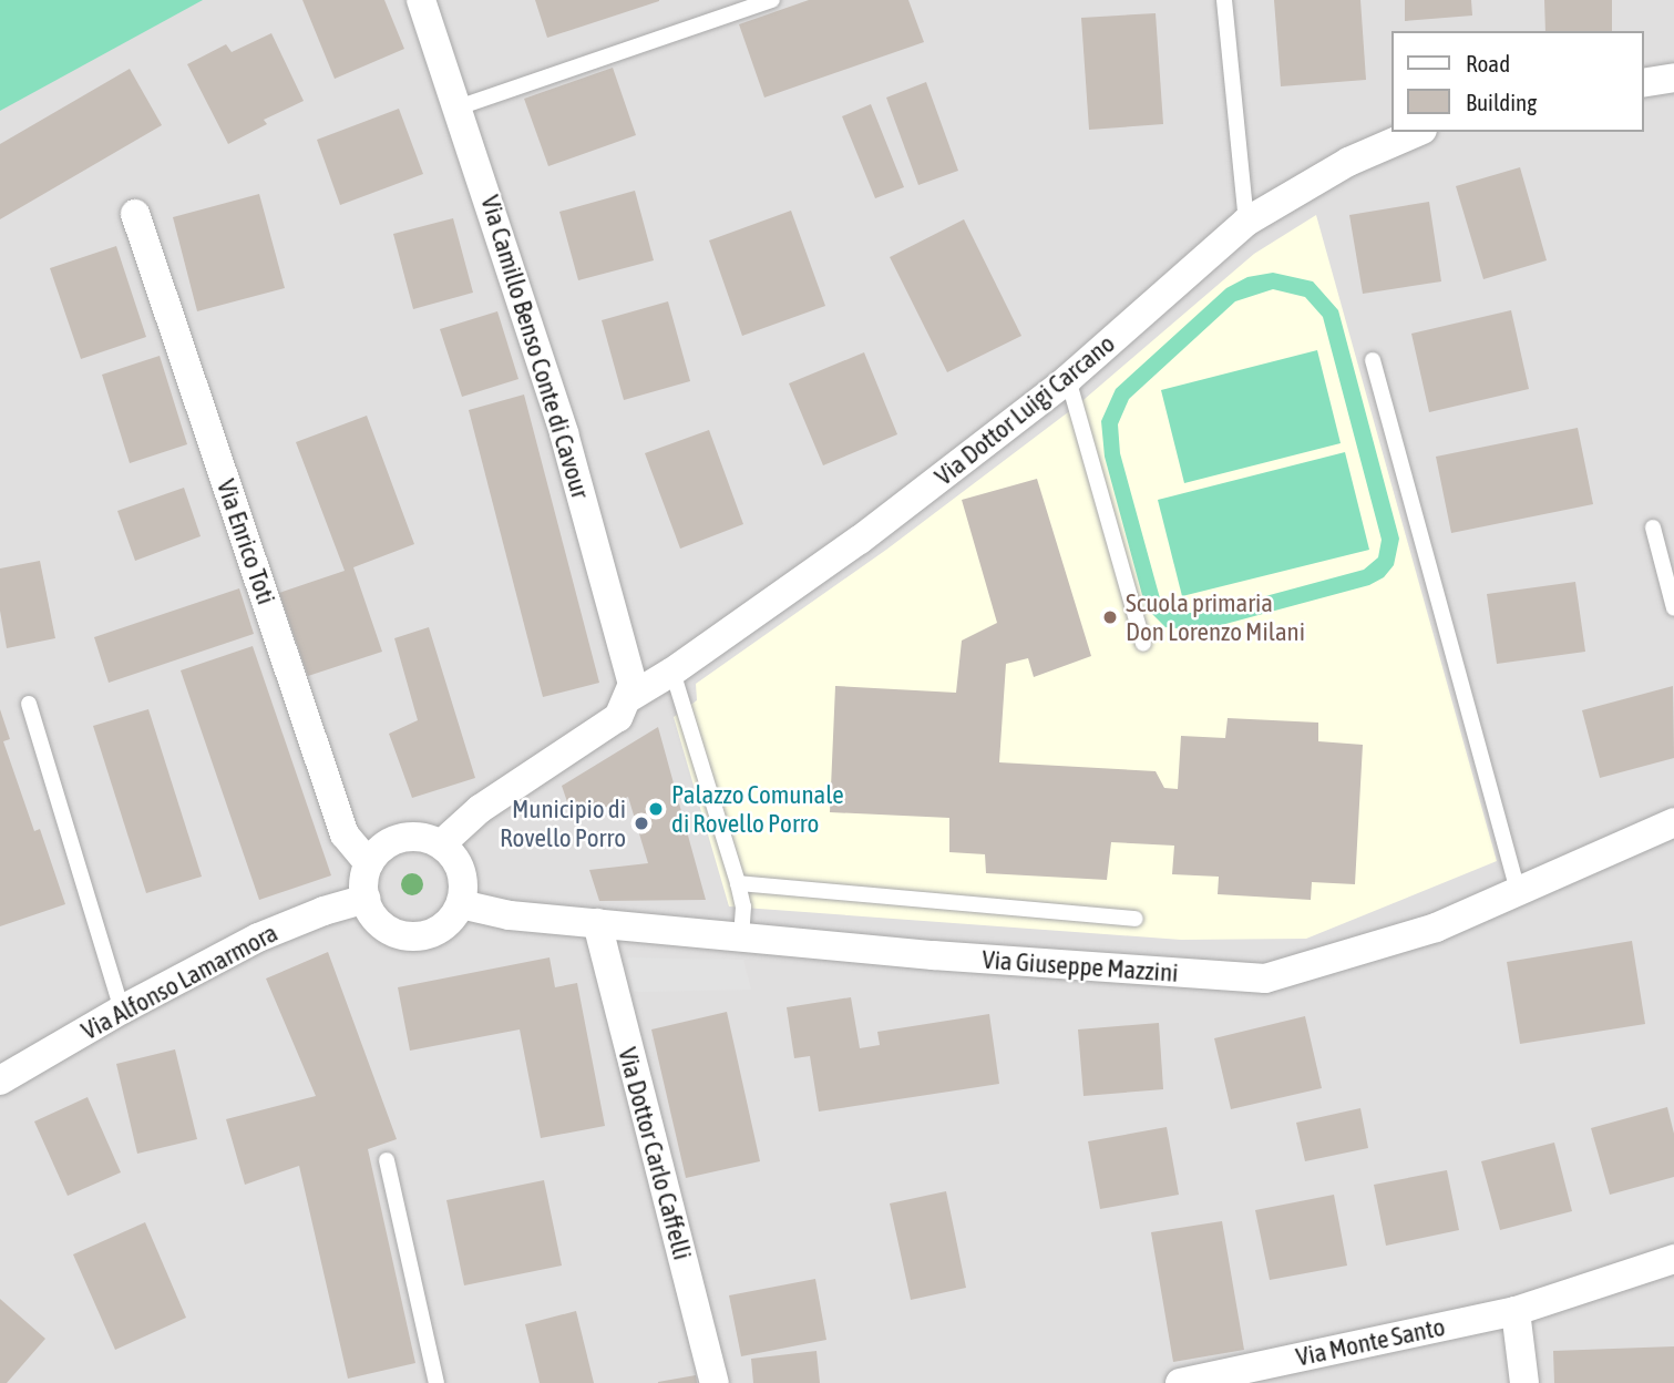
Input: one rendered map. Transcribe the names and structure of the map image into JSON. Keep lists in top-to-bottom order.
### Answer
{
  "streets": {
    "street": [
      "Via Camillo Benso Conte di Cavour",
      "Via Dottor Luigi Carcano",
      "Via Enrico Toti",
      "Via Giuseppe Mazzini",
      "Via Alfonso Lamarmora",
      "Via Dottor Carlo Caffelli",
      "Via Monte Santo"
    ]
  },
  "crossings": [
    ["Via Camillo Benso Conte di Cavour", "Via Dottor Luigi Carcano"],
    ["Via Dottor Luigi Carcano", "Via Enrico Toti"],
    ["Via Dottor Luigi Carcano", "Via Giuseppe Mazzini"],
    ["Via Dottor Luigi Carcano", "Via Alfonso Lamarmora"],
    ["Via Enrico Toti", "Via Giuseppe Mazzini"],
    ["Via Enrico Toti", "Via Alfonso Lamarmora"],
    ["Via Giuseppe Mazzini", "Via Alfonso Lamarmora"],
    ["Via Giuseppe Mazzini", "Via Dottor Carlo Caffelli"]
  ],
  "places": ["Scuola primaria Don Lorenzo Milani", "Palazzo Comunale di Rovello Porro", "Municipio di Rovello Porro"],
  "legend": ["Road", "Building"]
}
